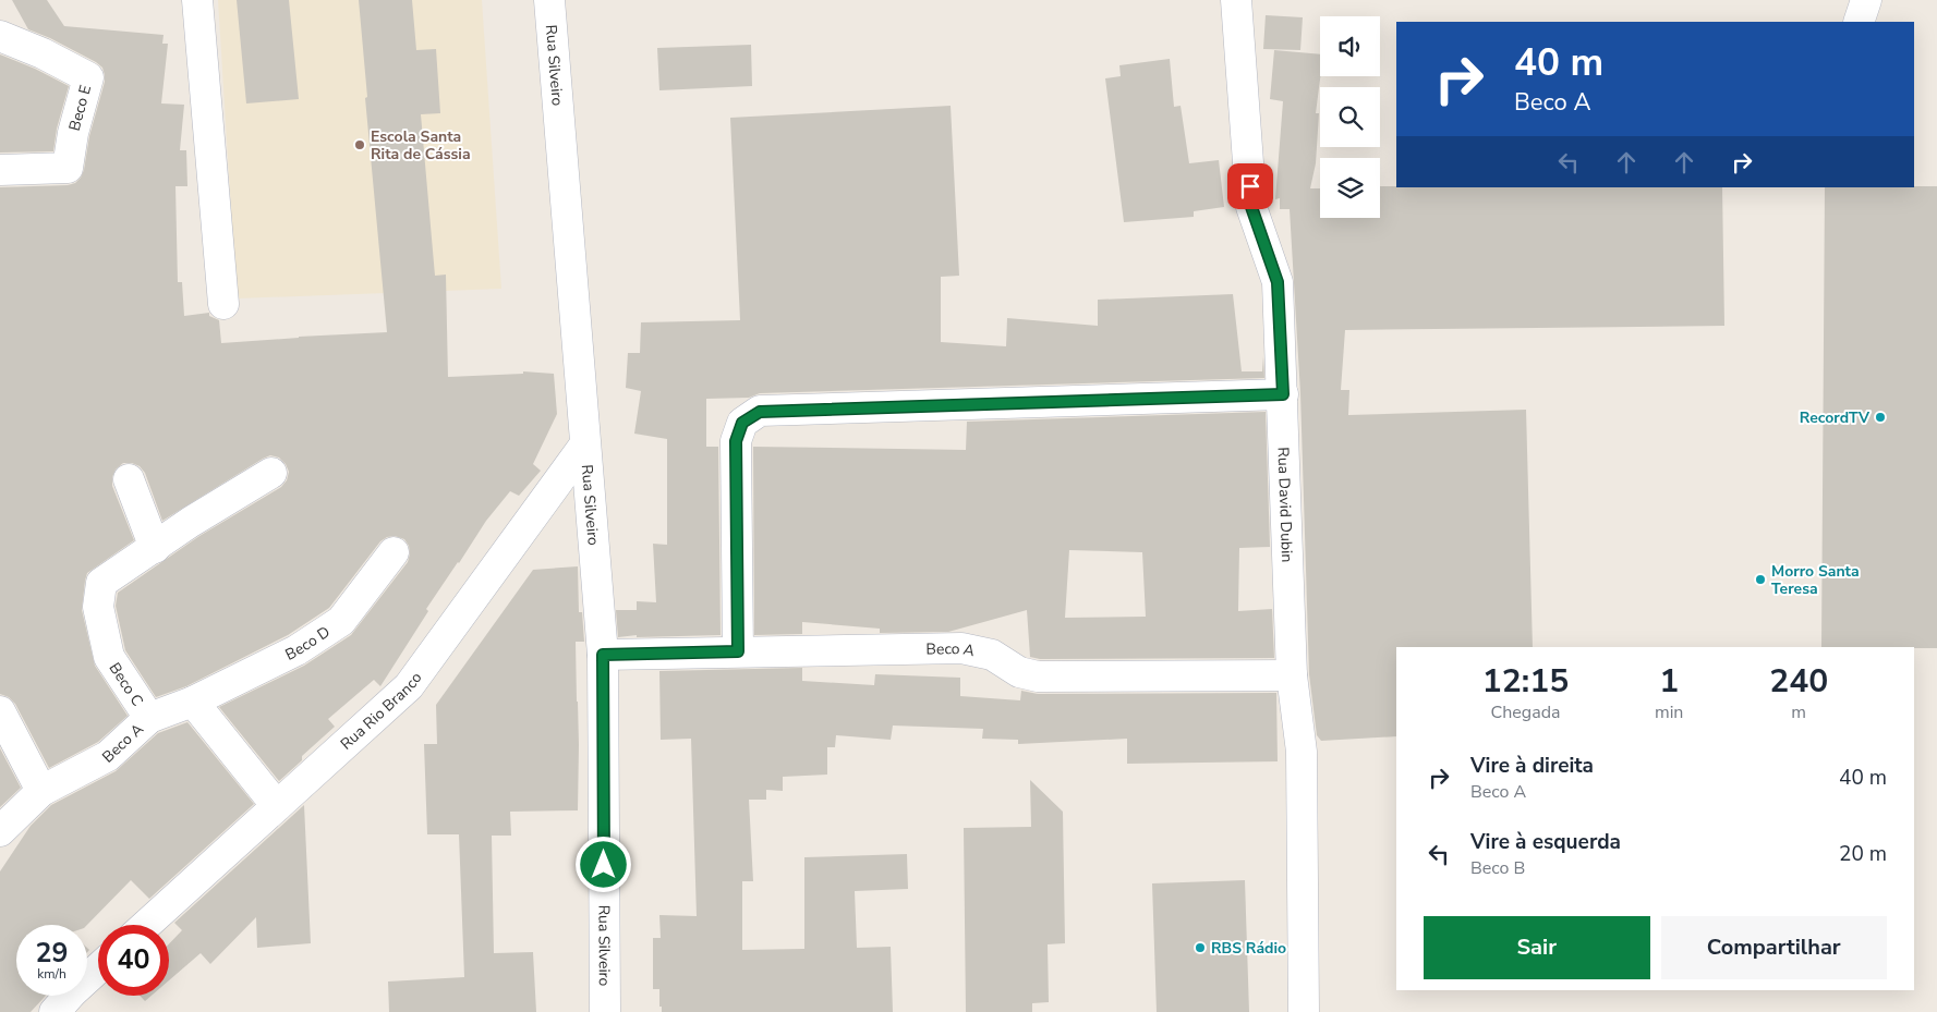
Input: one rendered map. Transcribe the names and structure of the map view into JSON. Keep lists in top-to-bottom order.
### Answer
{
  "streets": {
    "street": [
      "Rua Silveiro",
      "Beco E",
      "Rua David Dubin",
      "Beco D",
      "Beco A",
      "Beco C",
      "Rua Rio Branco"
    ]
  },
  "crossings": [
    ["Rua Silveiro", "Beco A"],
    ["Rua Silveiro", "Rua Rio Branco"],
    ["Rua David Dubin", "Beco A"],
    ["Beco D", "Beco A"],
    ["Beco A", "Beco C"]
  ],
  "places": [
    "Escola Santa Rita de Cássia",
    "RecordTV",
    "Morro Santa Teresa",
    "RBS Rádio"
  ],
  "page": {
    "turn": ["40 m", "Beco A"],
    "eta": [
      "12:15",
      "Chegada",
      "1",
      "min",
      "240",
      "m"
    ],
    "list": [
      {
        "name": "Vire à direita",
        "note": "Beco A",
        "value": "40 m"
      },
      {
        "name": "Vire à esquerda",
        "note": "Beco B",
        "value": "20 m"
      }
    ],
    "buttons": ["Sair", "Compartilhar"],
    "speed": "29 km/h",
    "limit": "40"
  }
}
